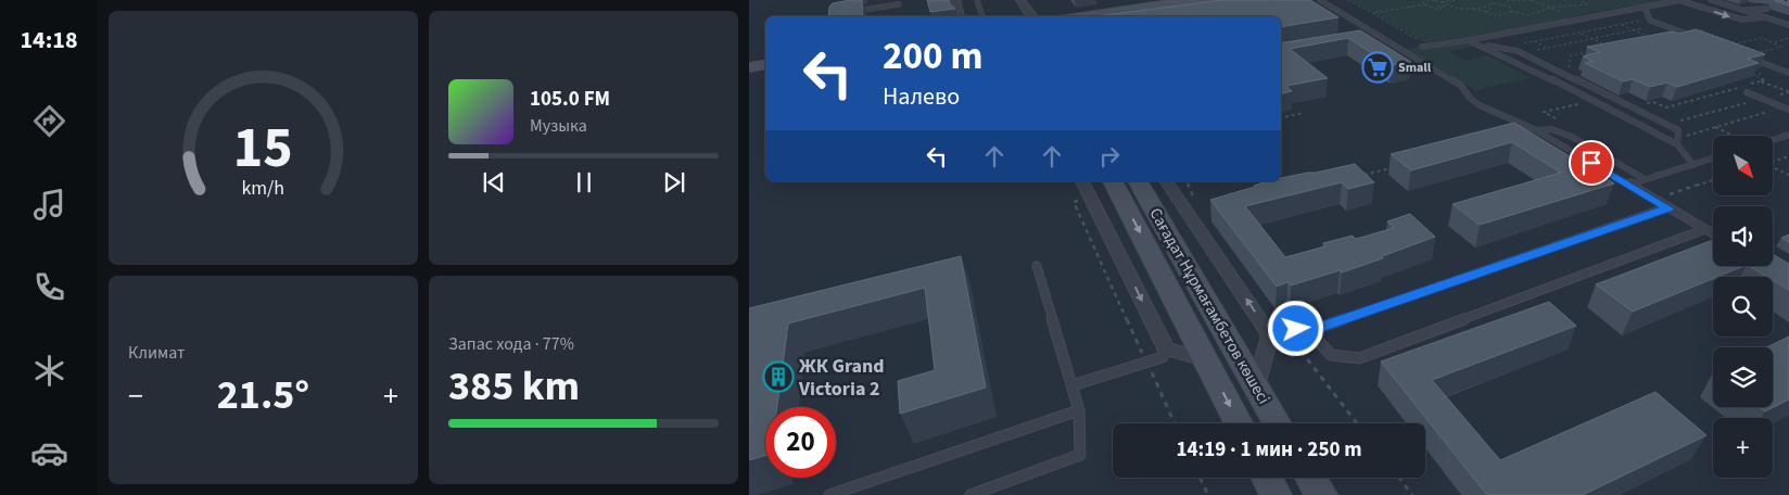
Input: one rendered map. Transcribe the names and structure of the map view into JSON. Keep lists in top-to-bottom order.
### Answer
{
  "streets": {
    "street": ["Сағадат Нұрмағамбетов көшесі"]
  },
  "places": {
    "supermarket": ["Small"],
    "building": ["ЖК Grand Victoria 2"]
  },
  "north": "bottom right",
  "page": {
    "tabs": "14:18",
    "turn": ["200 m", "Налево"],
    "song": ["105.0 FM", "Музыка"],
    "map_buttons": "+",
    "tile": [
      "Климат",
      ["Запас хода · 77%", "385 km"]
    ],
    "heat": ["−", "21.5°", "+"],
    "limit": "20",
    "trip": "14:19 · 1 мин · 250 m",
    "gauge": ["15", "km/h"]
  }
}
